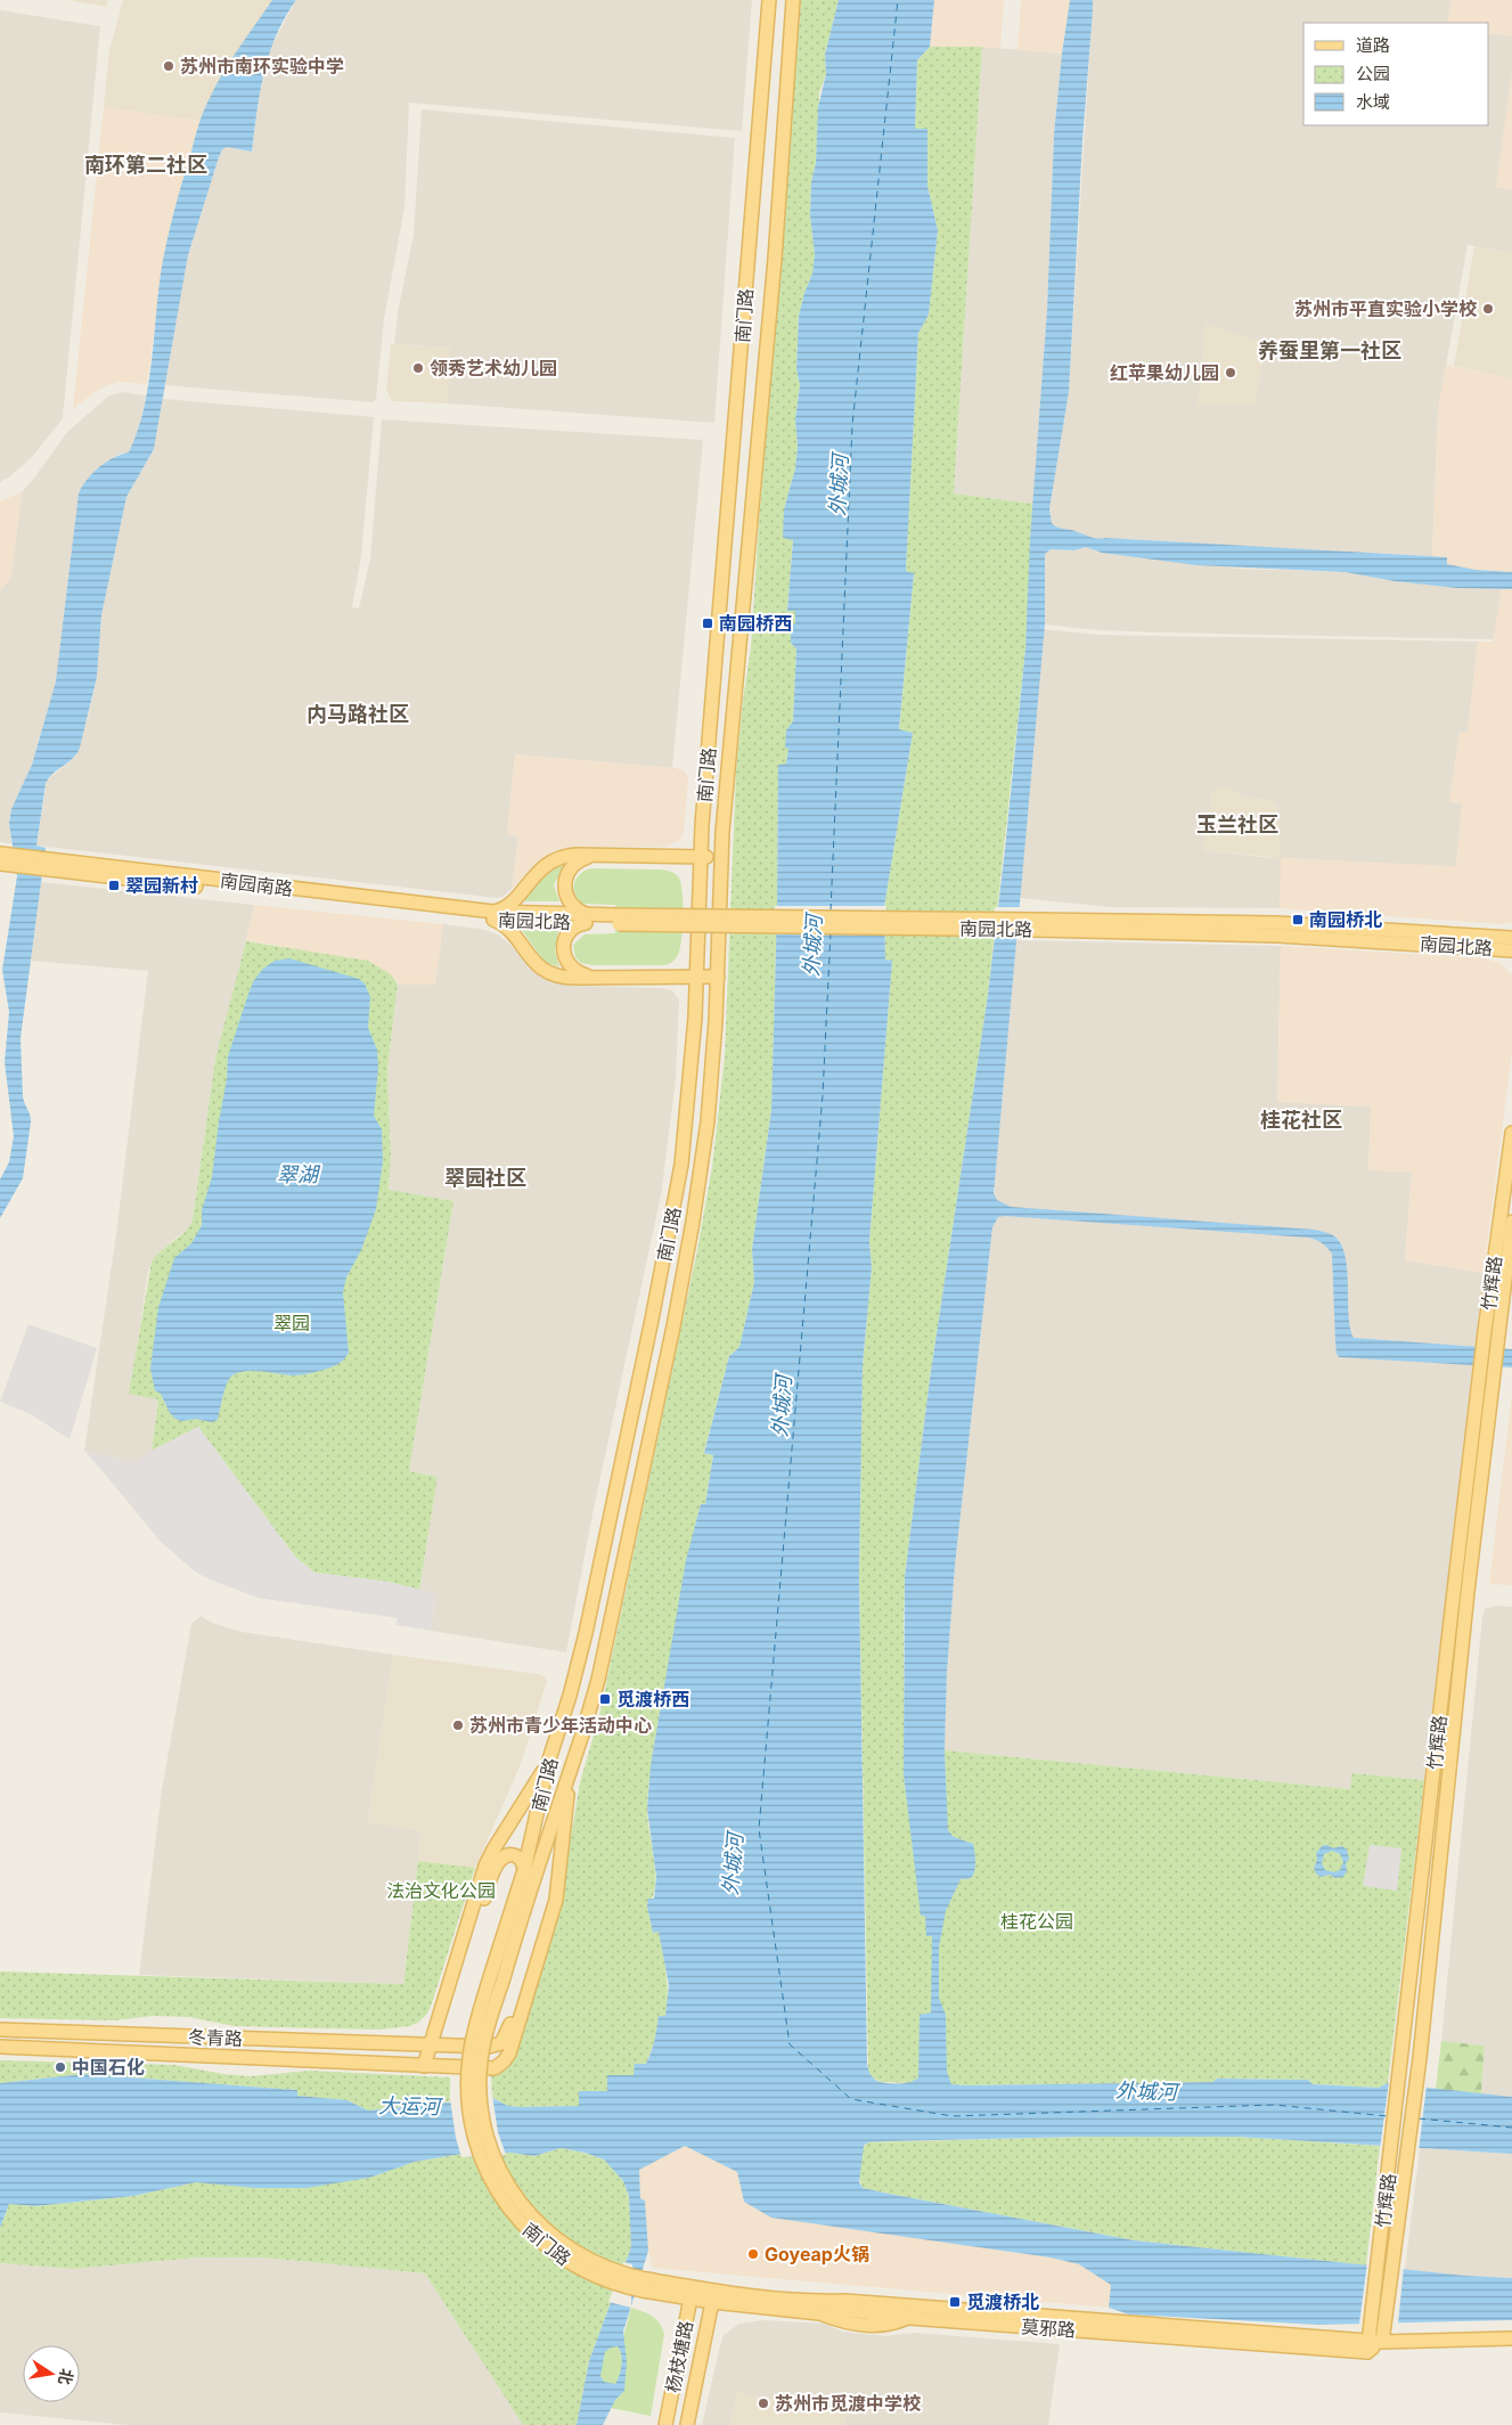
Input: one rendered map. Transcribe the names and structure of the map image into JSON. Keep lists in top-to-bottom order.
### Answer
{
  "streets": {
    "main road": [
      "南门路",
      "南园南路",
      "南园北路",
      "竹辉路",
      "冬青路",
      "莫邪路",
      "杨枝塘路"
    ]
  },
  "crossings": [
    ["南门路", "冬青路"],
    ["南门路", "莫邪路"],
    ["南门路", "杨枝塘路"],
    ["南园南路", "南园北路"],
    ["竹辉路", "莫邪路"],
    ["莫邪路", "杨枝塘路"]
  ],
  "districts": [
    "南环第二社区",
    "养蚕里第一社区",
    "内马路社区",
    "玉兰社区",
    "桂花社区",
    "翠园社区"
  ],
  "water": ["外城河", "翠湖", "大运河"],
  "parks": ["翠园", "法治文化公园", "桂花公园"],
  "places": {
    "other": [
      "苏州市南环实验中学",
      "苏州市平直实验小学校",
      "领秀艺术幼儿园",
      "红苹果幼儿园",
      "苏州市青少年活动中心",
      "中国石化",
      "Goyeap火锅",
      "苏州市觅渡中学校"
    ],
    "transit": [
      "南园桥西",
      "翠园新村",
      "南园桥北",
      "觅渡桥西",
      "觅渡桥北"
    ]
  },
  "legend": ["道路", "公园", "水域"],
  "north": "right"
}
